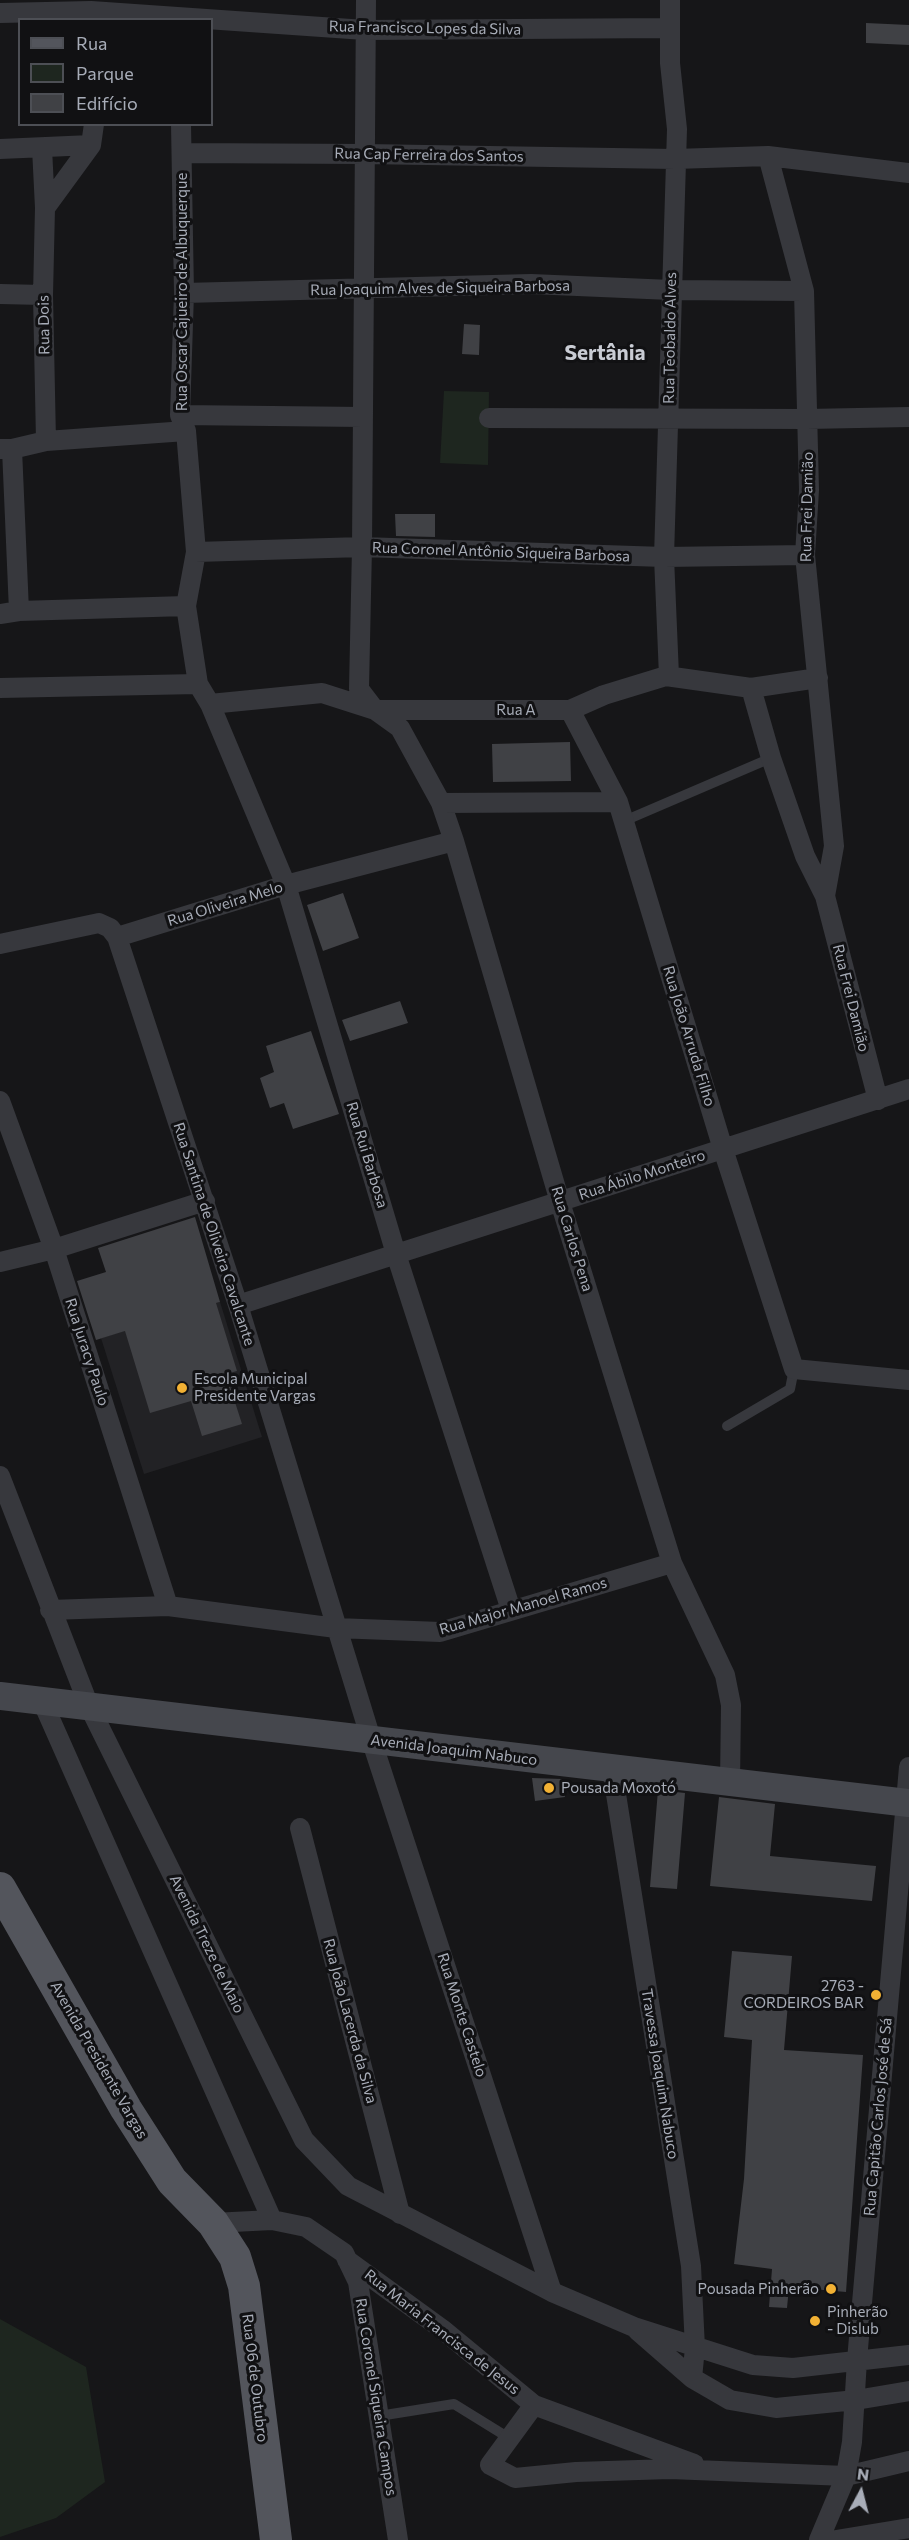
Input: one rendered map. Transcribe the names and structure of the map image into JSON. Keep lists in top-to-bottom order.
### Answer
{
  "streets": {
    "main road": ["Avenida Joaquim Nabuco", "Avenida Presidente Vargas", "Rua 06 de Outubro"],
    "street": [
      "Rua Francisco Lopes da Silva",
      "Rua Cap Ferreira dos Santos",
      "Rua Joaquim Alves de Siqueira Barbosa",
      "Rua Oscar Cajueiro de Albuquerque",
      "Rua Dois",
      "Rua Teobaldo Alves",
      "Rua Frei Damião",
      "Rua Coronel Antônio Siqueira Barbosa",
      "Rua A",
      "Rua Oliveira Melo",
      "Rua João Arruda Filho",
      "Rua Rui Barbosa",
      "Rua Ábilo Monteiro",
      "Rua Santina de Oliveira Cavalcante",
      "Rua Carlos Pena",
      "Rua Juracy Paulo",
      "Rua Major Manoel Ramos",
      "Avenida Treze de Maio",
      "Rua Monte Castelo",
      "Rua João Lacerda da Silva",
      "Travessa Joaquim Nabuco",
      "Rua Capitão Carlos José de Sá",
      "Rua Maria Francisca de Jesus",
      "Rua Coronel Siqueira Campos"
    ]
  },
  "crossings": [
    ["Rua Francisco Lopes da Silva", "Rua Teobaldo Alves"],
    ["Rua Cap Ferreira dos Santos", "Rua Oscar Cajueiro de Albuquerque"],
    ["Rua Cap Ferreira dos Santos", "Rua Teobaldo Alves"],
    ["Rua Cap Ferreira dos Santos", "Rua Frei Damião"],
    ["Rua Joaquim Alves de Siqueira Barbosa", "Rua Oscar Cajueiro de Albuquerque"],
    ["Rua Joaquim Alves de Siqueira Barbosa", "Rua Teobaldo Alves"],
    ["Rua Joaquim Alves de Siqueira Barbosa", "Rua Frei Damião"],
    ["Rua Oscar Cajueiro de Albuquerque", "Rua Coronel Antônio Siqueira Barbosa"],
    ["Rua Oscar Cajueiro de Albuquerque", "Rua A"],
    ["Rua Oscar Cajueiro de Albuquerque", "Rua Rui Barbosa"],
    ["Rua Teobaldo Alves", "Rua Coronel Antônio Siqueira Barbosa"],
    ["Rua Teobaldo Alves", "Rua A"],
    ["Rua Frei Damião", "Rua Coronel Antônio Siqueira Barbosa"],
    ["Rua Frei Damião", "Rua A"],
    ["Rua Frei Damião", "Rua Ábilo Monteiro"],
    ["Rua A", "Rua João Arruda Filho"],
    ["Rua A", "Rua Rui Barbosa"],
    ["Rua A", "Rua Carlos Pena"],
    ["Rua Oliveira Melo", "Rua Rui Barbosa"],
    ["Rua Oliveira Melo", "Rua Santina de Oliveira Cavalcante"],
    ["Rua Oliveira Melo", "Rua Carlos Pena"],
    ["Rua João Arruda Filho", "Rua Ábilo Monteiro"],
    ["Rua Rui Barbosa", "Rua Ábilo Monteiro"],
    ["Rua Rui Barbosa", "Rua Major Manoel Ramos"],
    ["Rua Ábilo Monteiro", "Rua Santina de Oliveira Cavalcante"],
    ["Rua Ábilo Monteiro", "Rua Carlos Pena"],
    ["Rua Santina de Oliveira Cavalcante", "Rua Major Manoel Ramos"],
    ["Rua Santina de Oliveira Cavalcante", "Avenida Joaquim Nabuco"],
    ["Rua Santina de Oliveira Cavalcante", "Rua Monte Castelo"],
    ["Rua Carlos Pena", "Rua Major Manoel Ramos"],
    ["Rua Carlos Pena", "Avenida Joaquim Nabuco"],
    ["Rua Juracy Paulo", "Rua Major Manoel Ramos"],
    ["Rua Major Manoel Ramos", "Avenida Treze de Maio"],
    ["Avenida Joaquim Nabuco", "Avenida Treze de Maio"],
    ["Avenida Joaquim Nabuco", "Rua Monte Castelo"],
    ["Avenida Joaquim Nabuco", "Travessa Joaquim Nabuco"],
    ["Avenida Joaquim Nabuco", "Rua Capitão Carlos José de Sá"],
    ["Avenida Treze de Maio", "Rua Monte Castelo"],
    ["Avenida Treze de Maio", "Rua João Lacerda da Silva"],
    ["Avenida Presidente Vargas", "Rua 06 de Outubro"],
    ["Avenida Presidente Vargas", "Rua Coronel Siqueira Campos"],
    ["Rua Capitão Carlos José de Sá", "Rua Maria Francisca de Jesus"],
    ["Rua Maria Francisca de Jesus", "Rua Coronel Siqueira Campos"],
    ["Rua 06 de Outubro", "Rua Coronel Siqueira Campos"]
  ],
  "districts": ["Sertânia"],
  "places": [
    "Escola Municipal Presidente Vargas",
    "Pousada Moxotó",
    "2763 - CORDEIROS BAR",
    "Pousada Pinherão",
    "Pinherão - Dislub"
  ],
  "legend": ["Rua", "Parque", "Edifício"],
  "north": "top"
}
